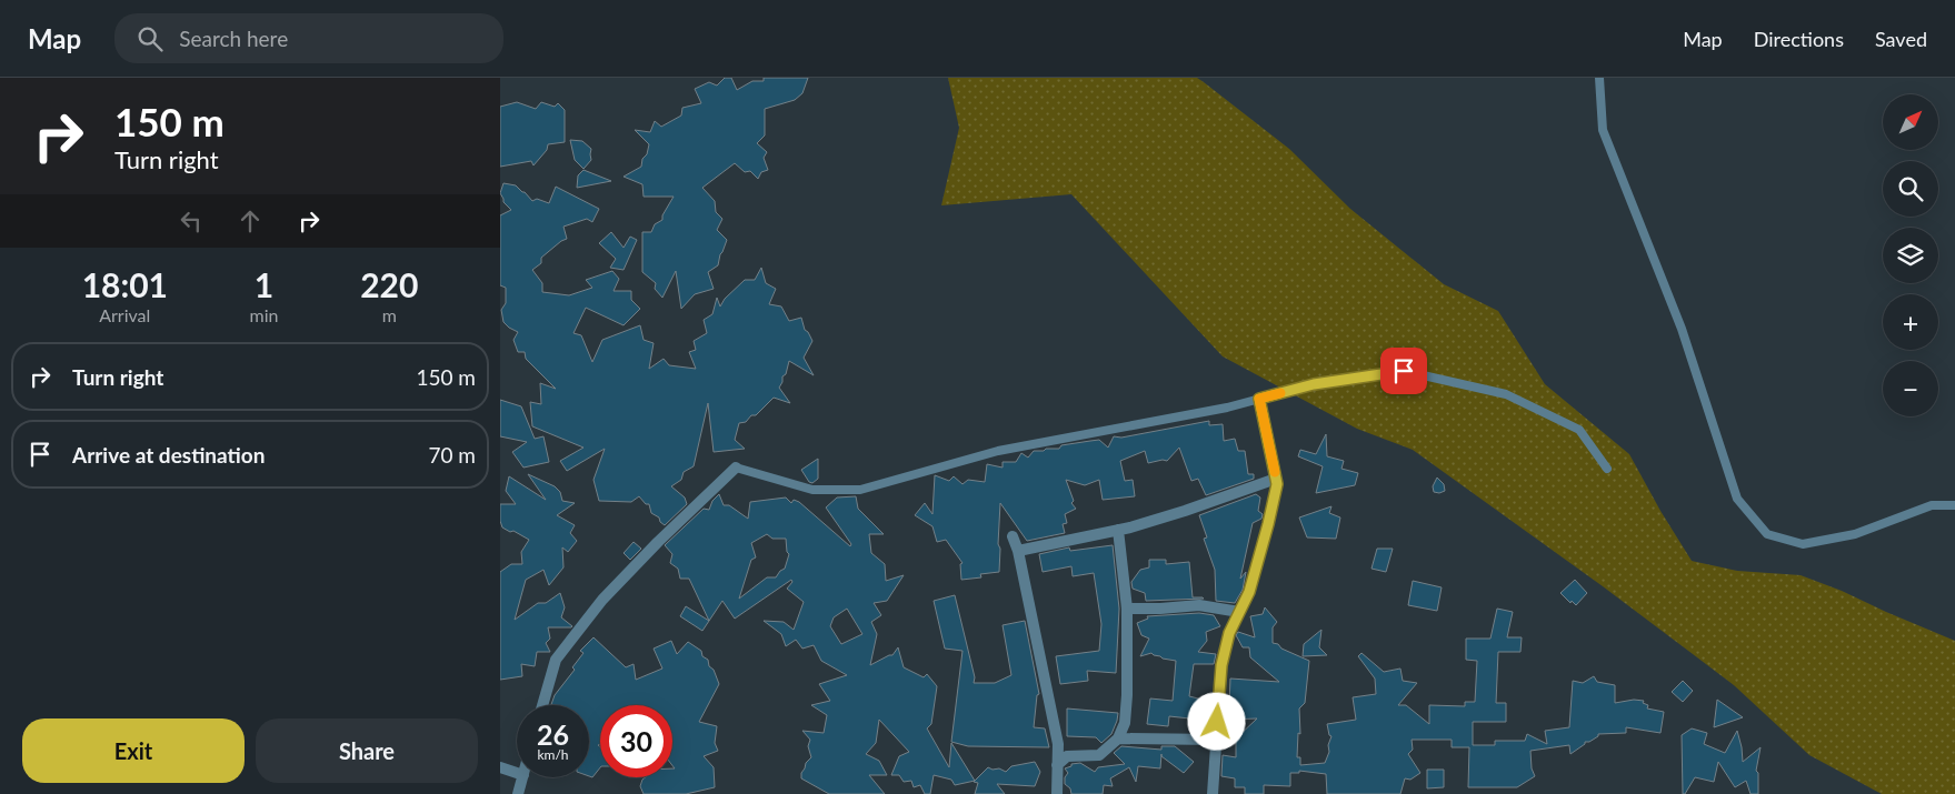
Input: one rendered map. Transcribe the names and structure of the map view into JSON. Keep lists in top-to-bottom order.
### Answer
{
  "north": "top right",
  "page": {
    "header": "Map",
    "search": "Search here",
    "nav": ["Map", "Directions", "Saved"],
    "turn": ["150 m", "Turn right"],
    "map_buttons": ["+", "−"],
    "eta": [
      "18:01",
      "Arrival",
      "1",
      "min",
      "220",
      "m"
    ],
    "list": [
      {
        "name": "Turn right",
        "value": "150 m"
      },
      {
        "name": "Arrive at destination",
        "value": "70 m"
      }
    ],
    "speed": "26 km/h",
    "limit": "30",
    "buttons": ["Exit", "Share"]
  }
}
